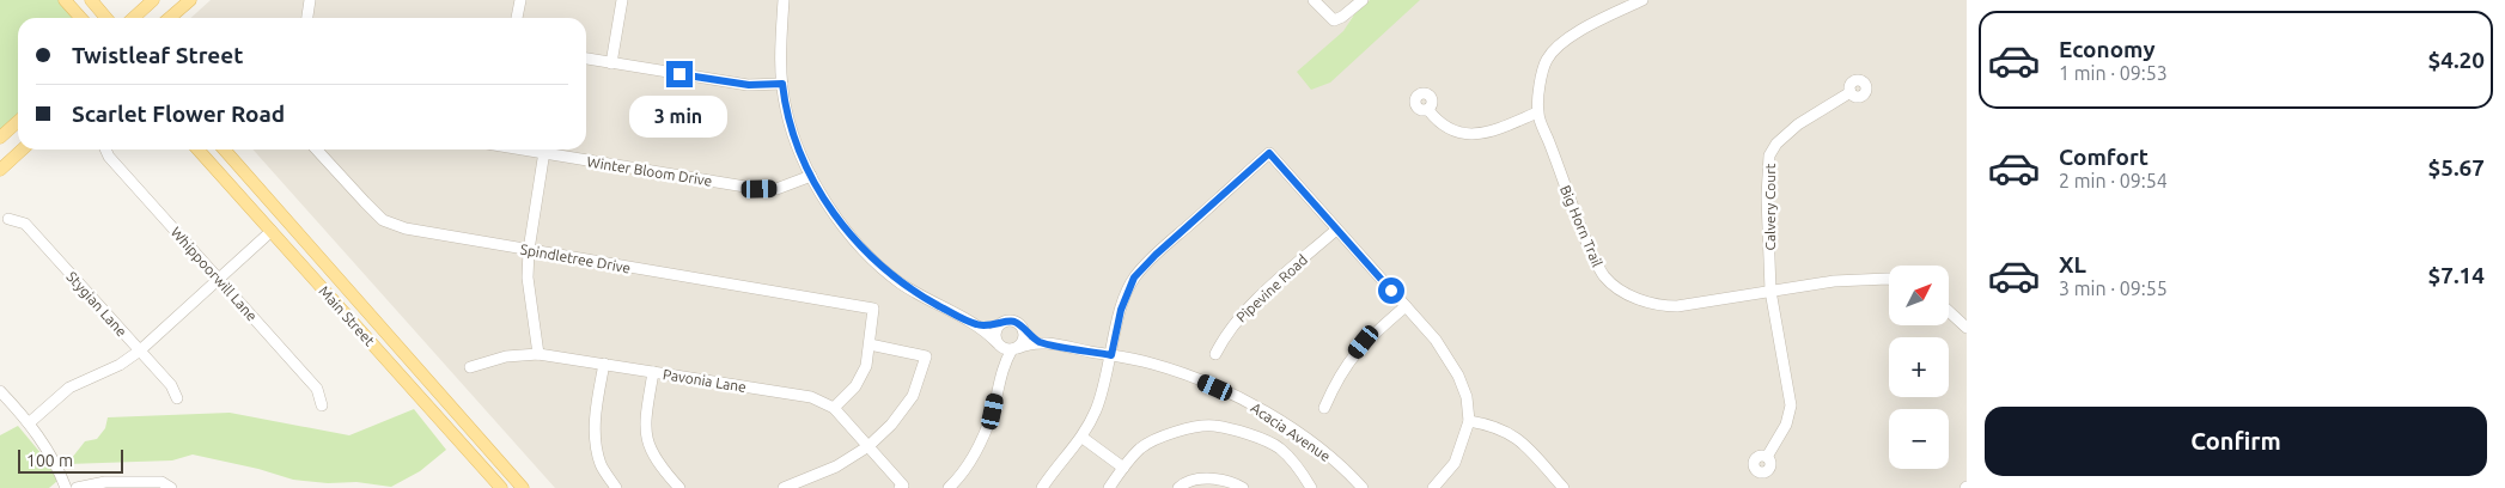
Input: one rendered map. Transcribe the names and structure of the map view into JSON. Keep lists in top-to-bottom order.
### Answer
{
  "streets": {
    "main road": ["Main Street"],
    "street": [
      "Winter Bloom Drive",
      "Calvery Court",
      "Big Horn Trail",
      "Spindletree Drive",
      "Whippoorwill Lane",
      "Pipevine Road",
      "Stygian Lane",
      "Pavonia Lane",
      "Acacia Avenue"
    ]
  },
  "crossings": [
    ["Calvery Court", "Big Horn Trail"]
  ],
  "scale_bar": "100 m",
  "north": "top right",
  "page": {
    "list": [
      {
        "name": "Economy",
        "note": "1 min · 09:53",
        "value": "$4.20"
      },
      {
        "name": "Comfort",
        "note": "2 min · 09:54",
        "value": "$5.67"
      },
      {
        "name": "XL",
        "note": "3 min · 09:55",
        "value": "$7.14"
      }
    ],
    "banner": ["Twistleaf Street", "Scarlet Flower Road"],
    "bubble": "3 min",
    "map_buttons": ["+", "−"],
    "buttons": "Confirm",
    "scale": "100 m"
  }
}
